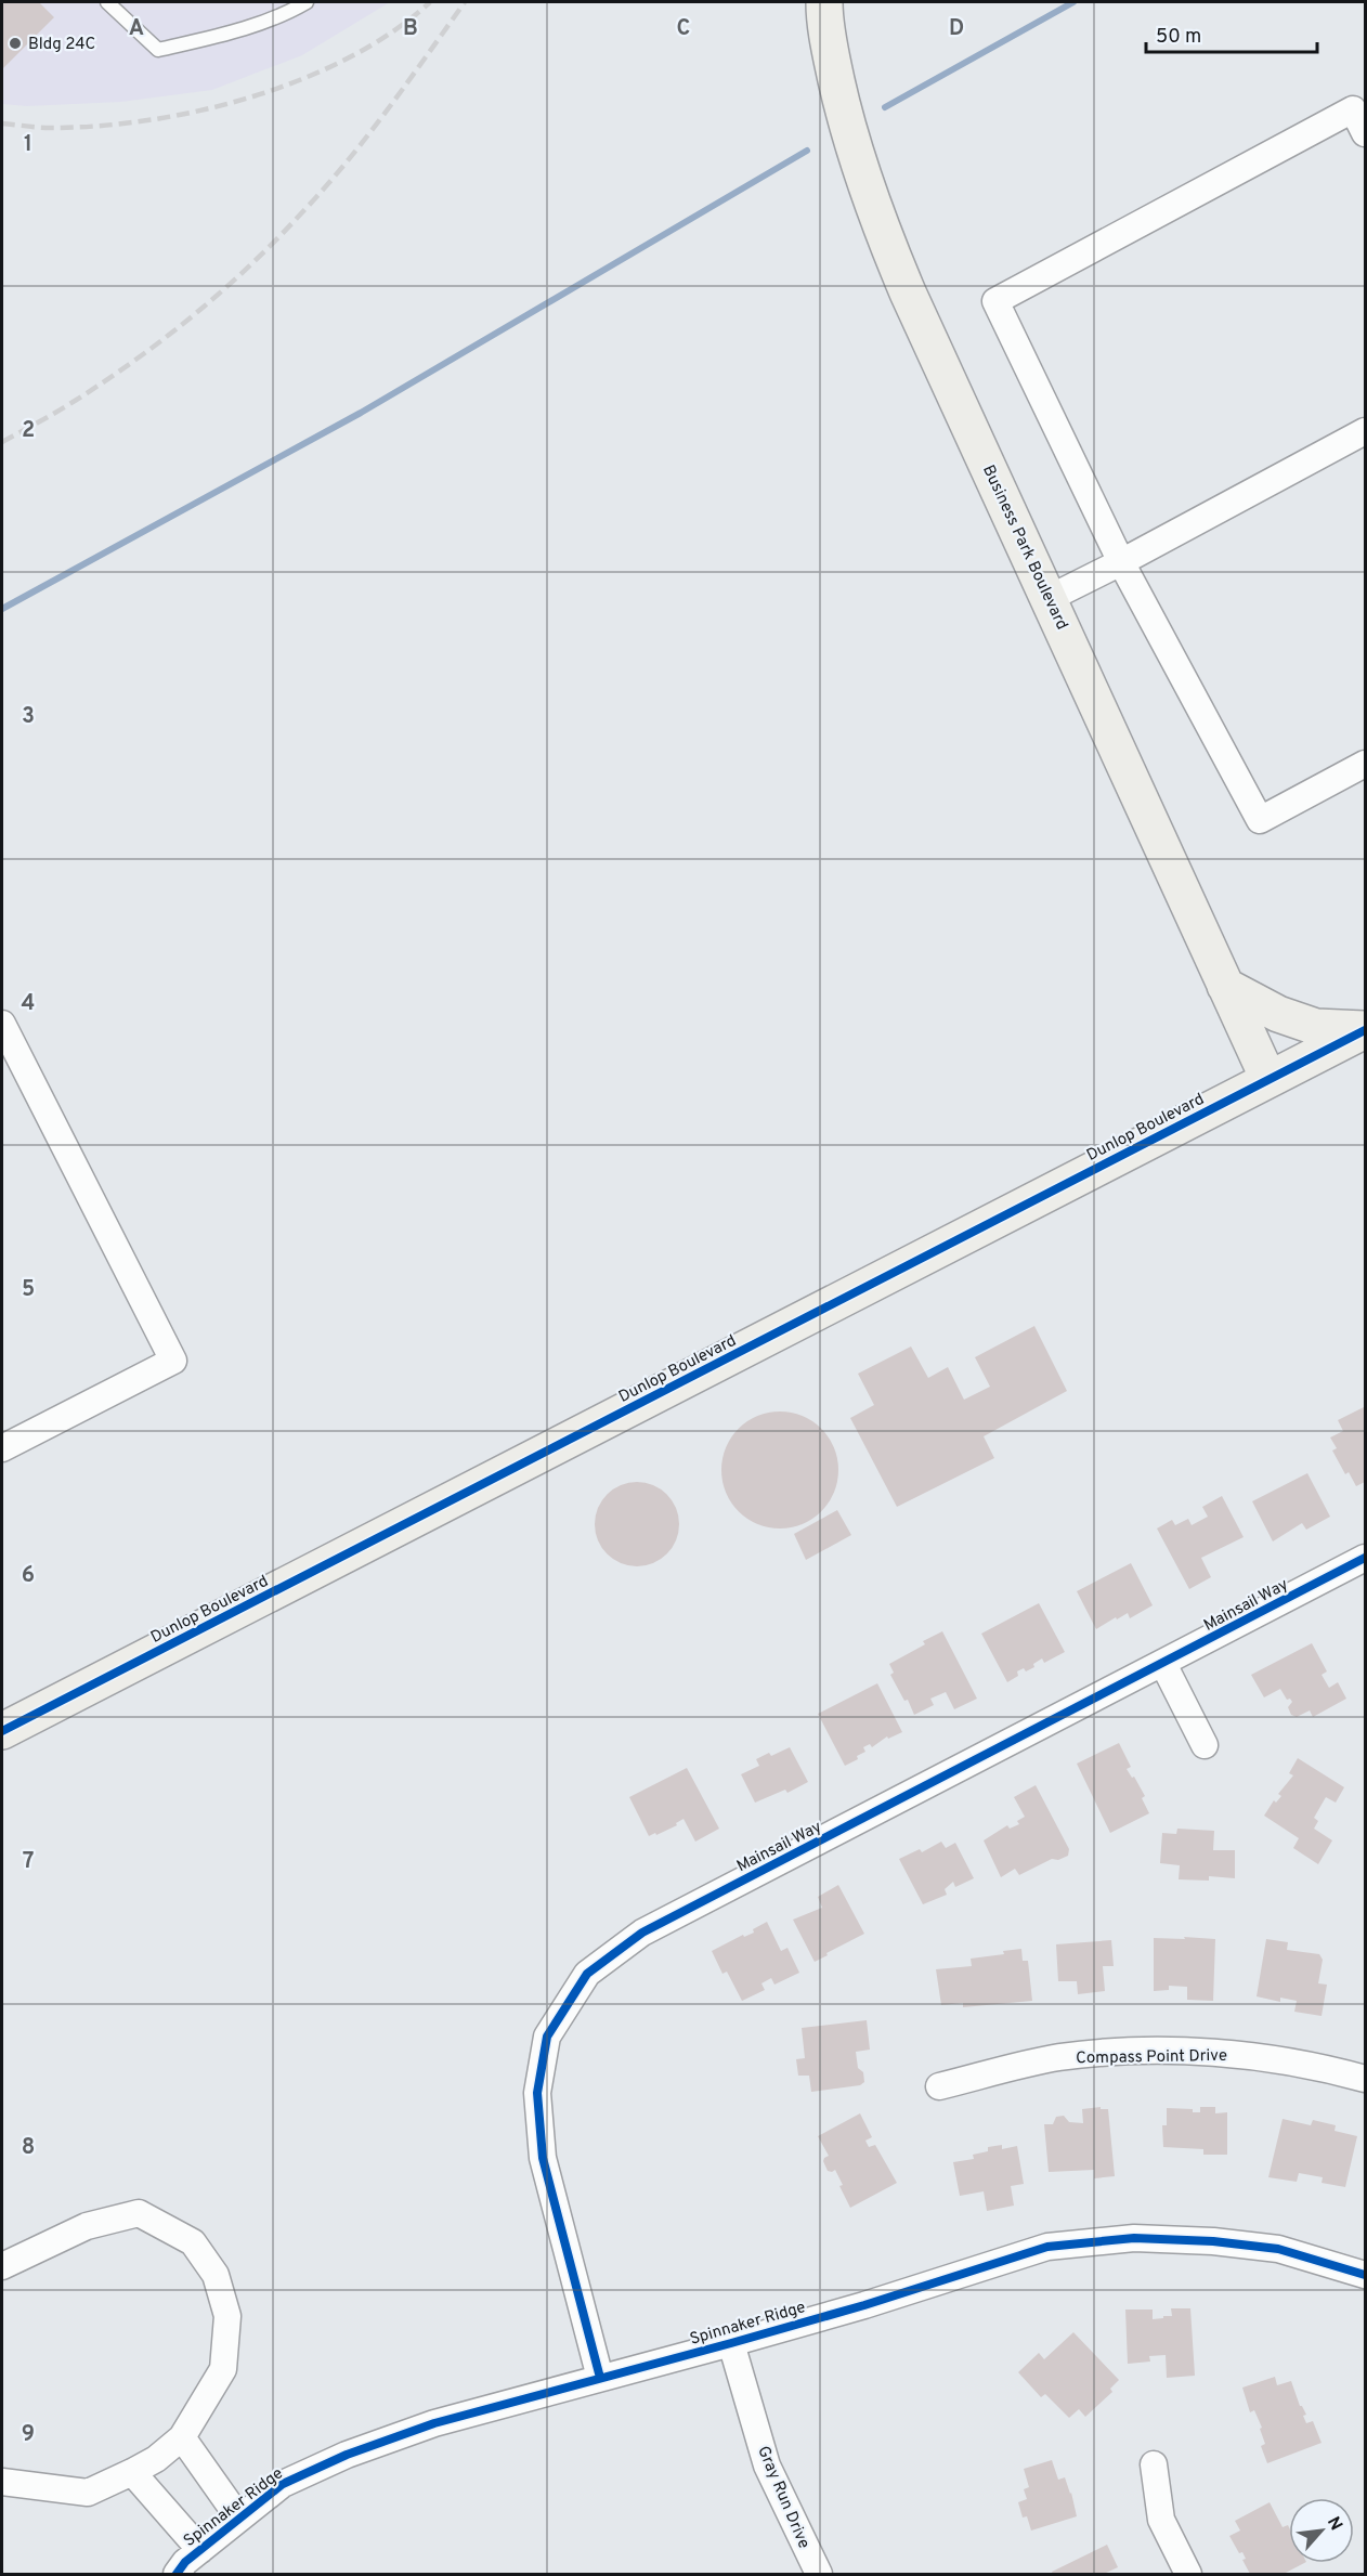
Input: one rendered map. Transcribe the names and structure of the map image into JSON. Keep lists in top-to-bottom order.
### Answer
{
  "streets": {
    "street": [
      "Business Park Boulevard",
      "Dunlop Boulevard",
      "Mainsail Way",
      "Compass Point Drive",
      "Spinnaker Ridge",
      "Gray Run Drive"
    ]
  },
  "crossings": [
    ["Business Park Boulevard", "Dunlop Boulevard"],
    ["Mainsail Way", "Spinnaker Ridge"],
    ["Spinnaker Ridge", "Gray Run Drive"]
  ],
  "places": ["Bldg 24C"],
  "scale_bar": "50 m",
  "north": "top right",
  "grid": {
    "columns": [
      "A",
      "B",
      "C",
      "D"
    ],
    "rows": [
      "1",
      "2",
      "3",
      "4",
      "5",
      "6",
      "7",
      "8",
      "9"
    ]
  }
}
